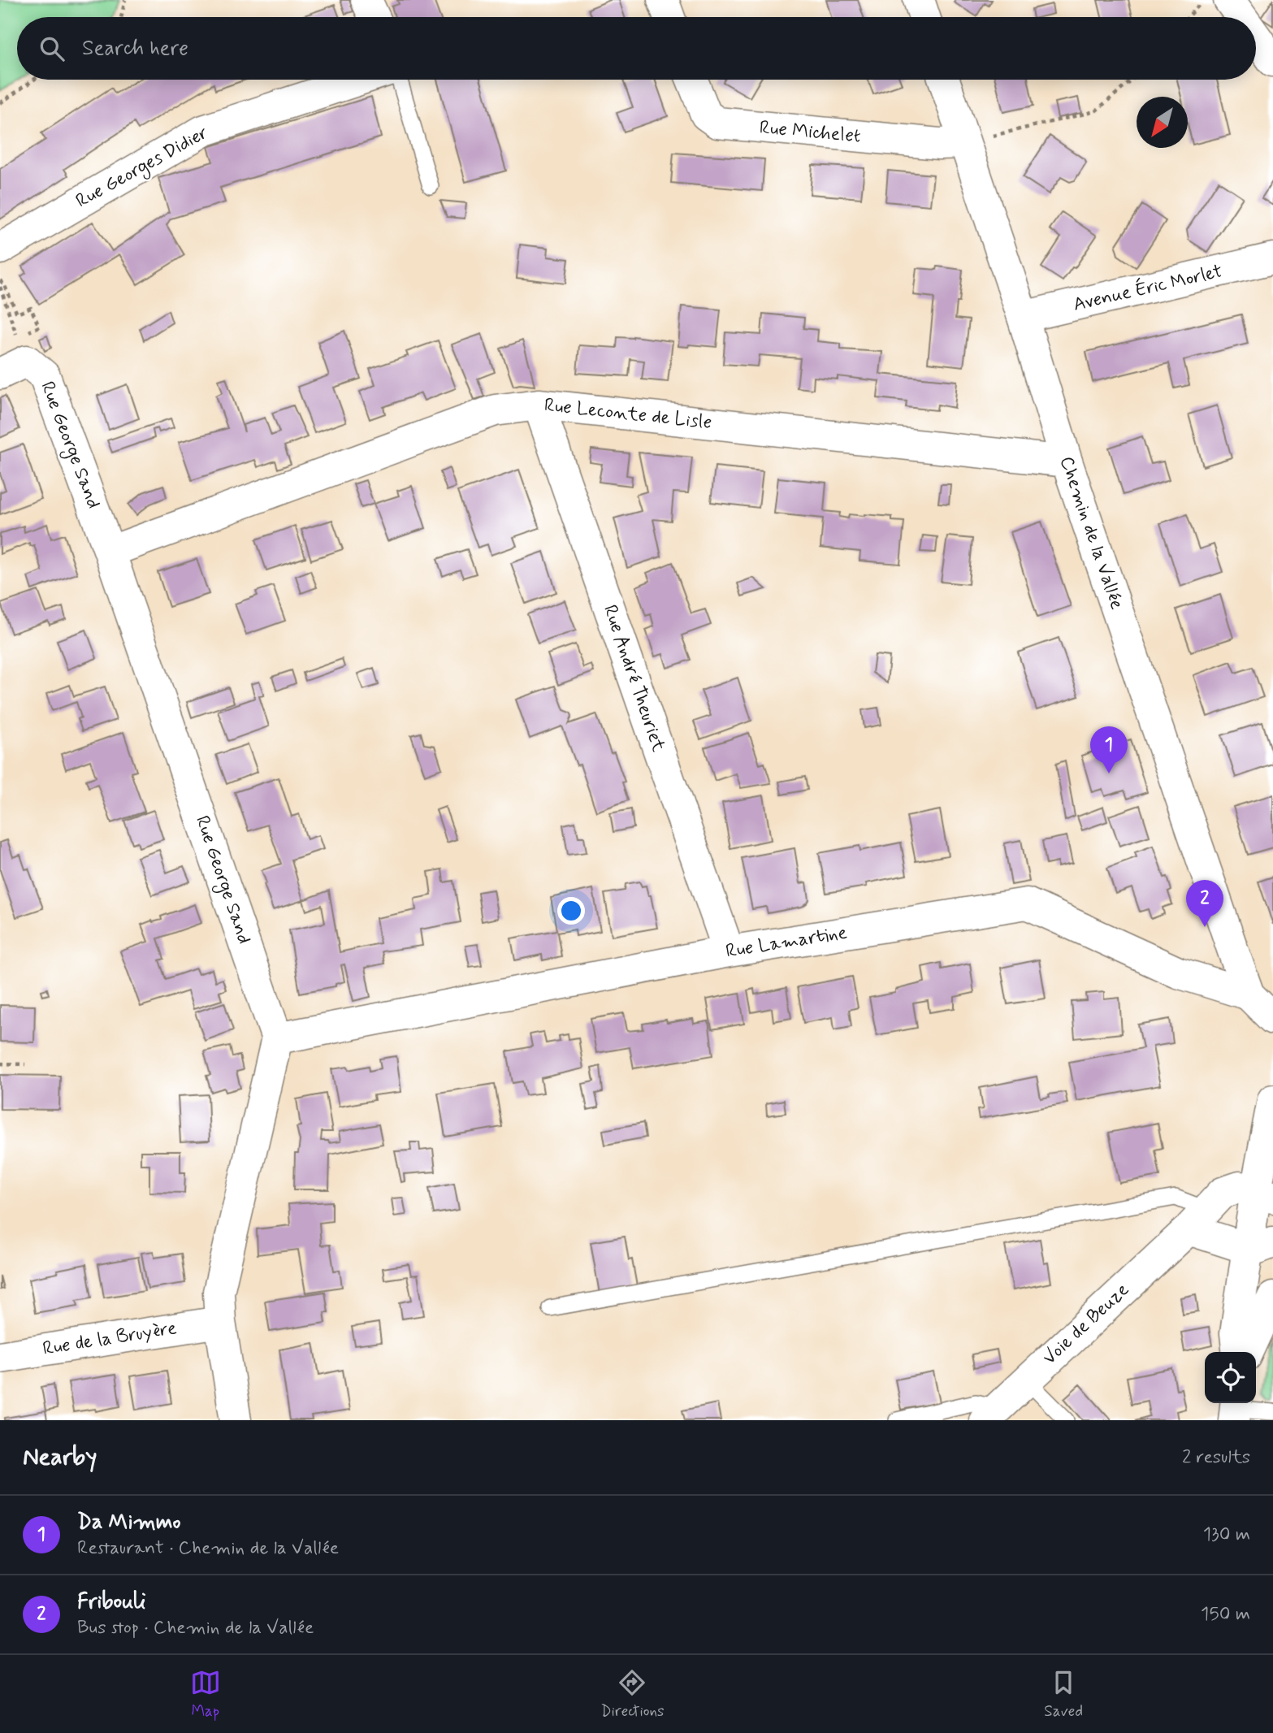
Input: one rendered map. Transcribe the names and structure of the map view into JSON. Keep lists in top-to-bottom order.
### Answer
{
  "streets": {
    "street": [
      "Rue Michelet",
      "Rue Georges Didier",
      "Avenue Éric Morlet",
      "Rue Leconte de Lisle",
      "Rue George Sand",
      "Chemin de la Vallée",
      "Rue André Theuriet",
      "Rue Lamartine",
      "Voie de Beuze",
      "Rue de la Bruyère"
    ]
  },
  "crossings": [
    ["Rue Michelet", "Chemin de la Vallée"],
    ["Avenue Éric Morlet", "Chemin de la Vallée"],
    ["Rue Leconte de Lisle", "Rue George Sand"],
    ["Rue Leconte de Lisle", "Chemin de la Vallée"],
    ["Rue Leconte de Lisle", "Rue André Theuriet"],
    ["Rue George Sand", "Rue Lamartine"],
    ["Chemin de la Vallée", "Rue Lamartine"],
    ["Rue André Theuriet", "Rue Lamartine"]
  ],
  "north": "bottom left",
  "page": {
    "search": "Search here",
    "pins": ["1", "2"],
    "heading": ["Nearby", "2 results"],
    "list": [
      {
        "mark": "1",
        "name": "Da Mimmo",
        "note": "Restaurant · Chemin de la Vallée",
        "value": "130 m"
      },
      {
        "mark": "2",
        "name": "Fribouli",
        "note": "Bus stop · Chemin de la Vallée",
        "value": "150 m"
      }
    ],
    "nav": ["Map", "Directions", "Saved"]
  }
}
